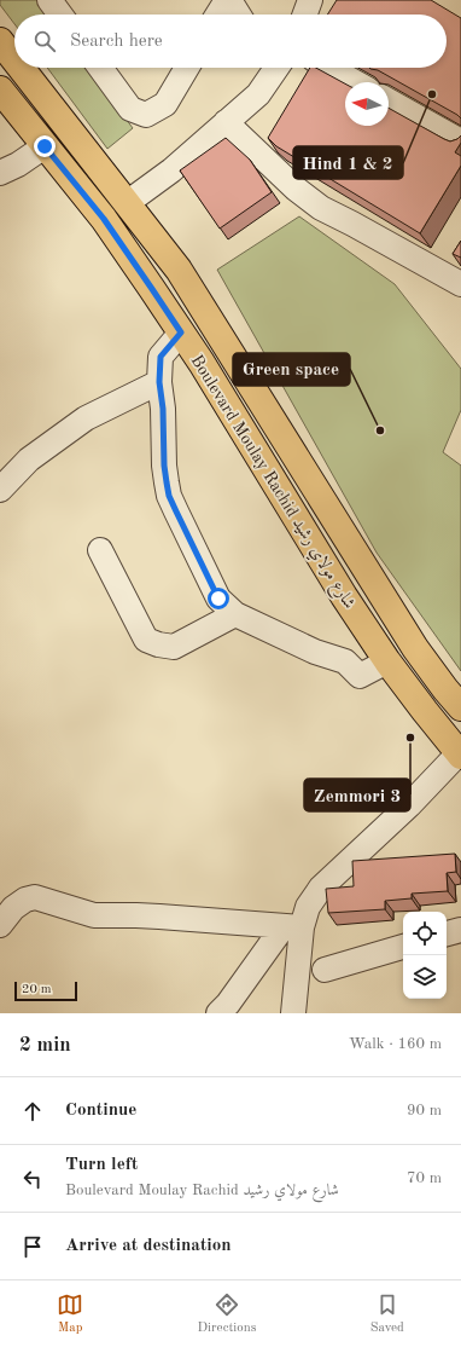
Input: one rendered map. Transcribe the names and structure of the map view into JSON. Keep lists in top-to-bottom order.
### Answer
{
  "streets": {
    "main road": ["Boulevard Moulay Rachid شارع مولاي رشيد"]
  },
  "places": ["Hind 1 & 2", "Green space", "Zemmori 3"],
  "scale_bar": "20 m",
  "north": "left",
  "page": {
    "search": "Search here",
    "scale": "20 m",
    "heading": ["2 min", "Walk · 160 m"],
    "list": [
      ["Continue", "90 m"],
      ["Turn left", "Boulevard Moulay Rachid شارع مولاي رشيد", "70 m"],
      "Arrive at destination"
    ],
    "nav": ["Map", "Directions", "Saved"]
  }
}
